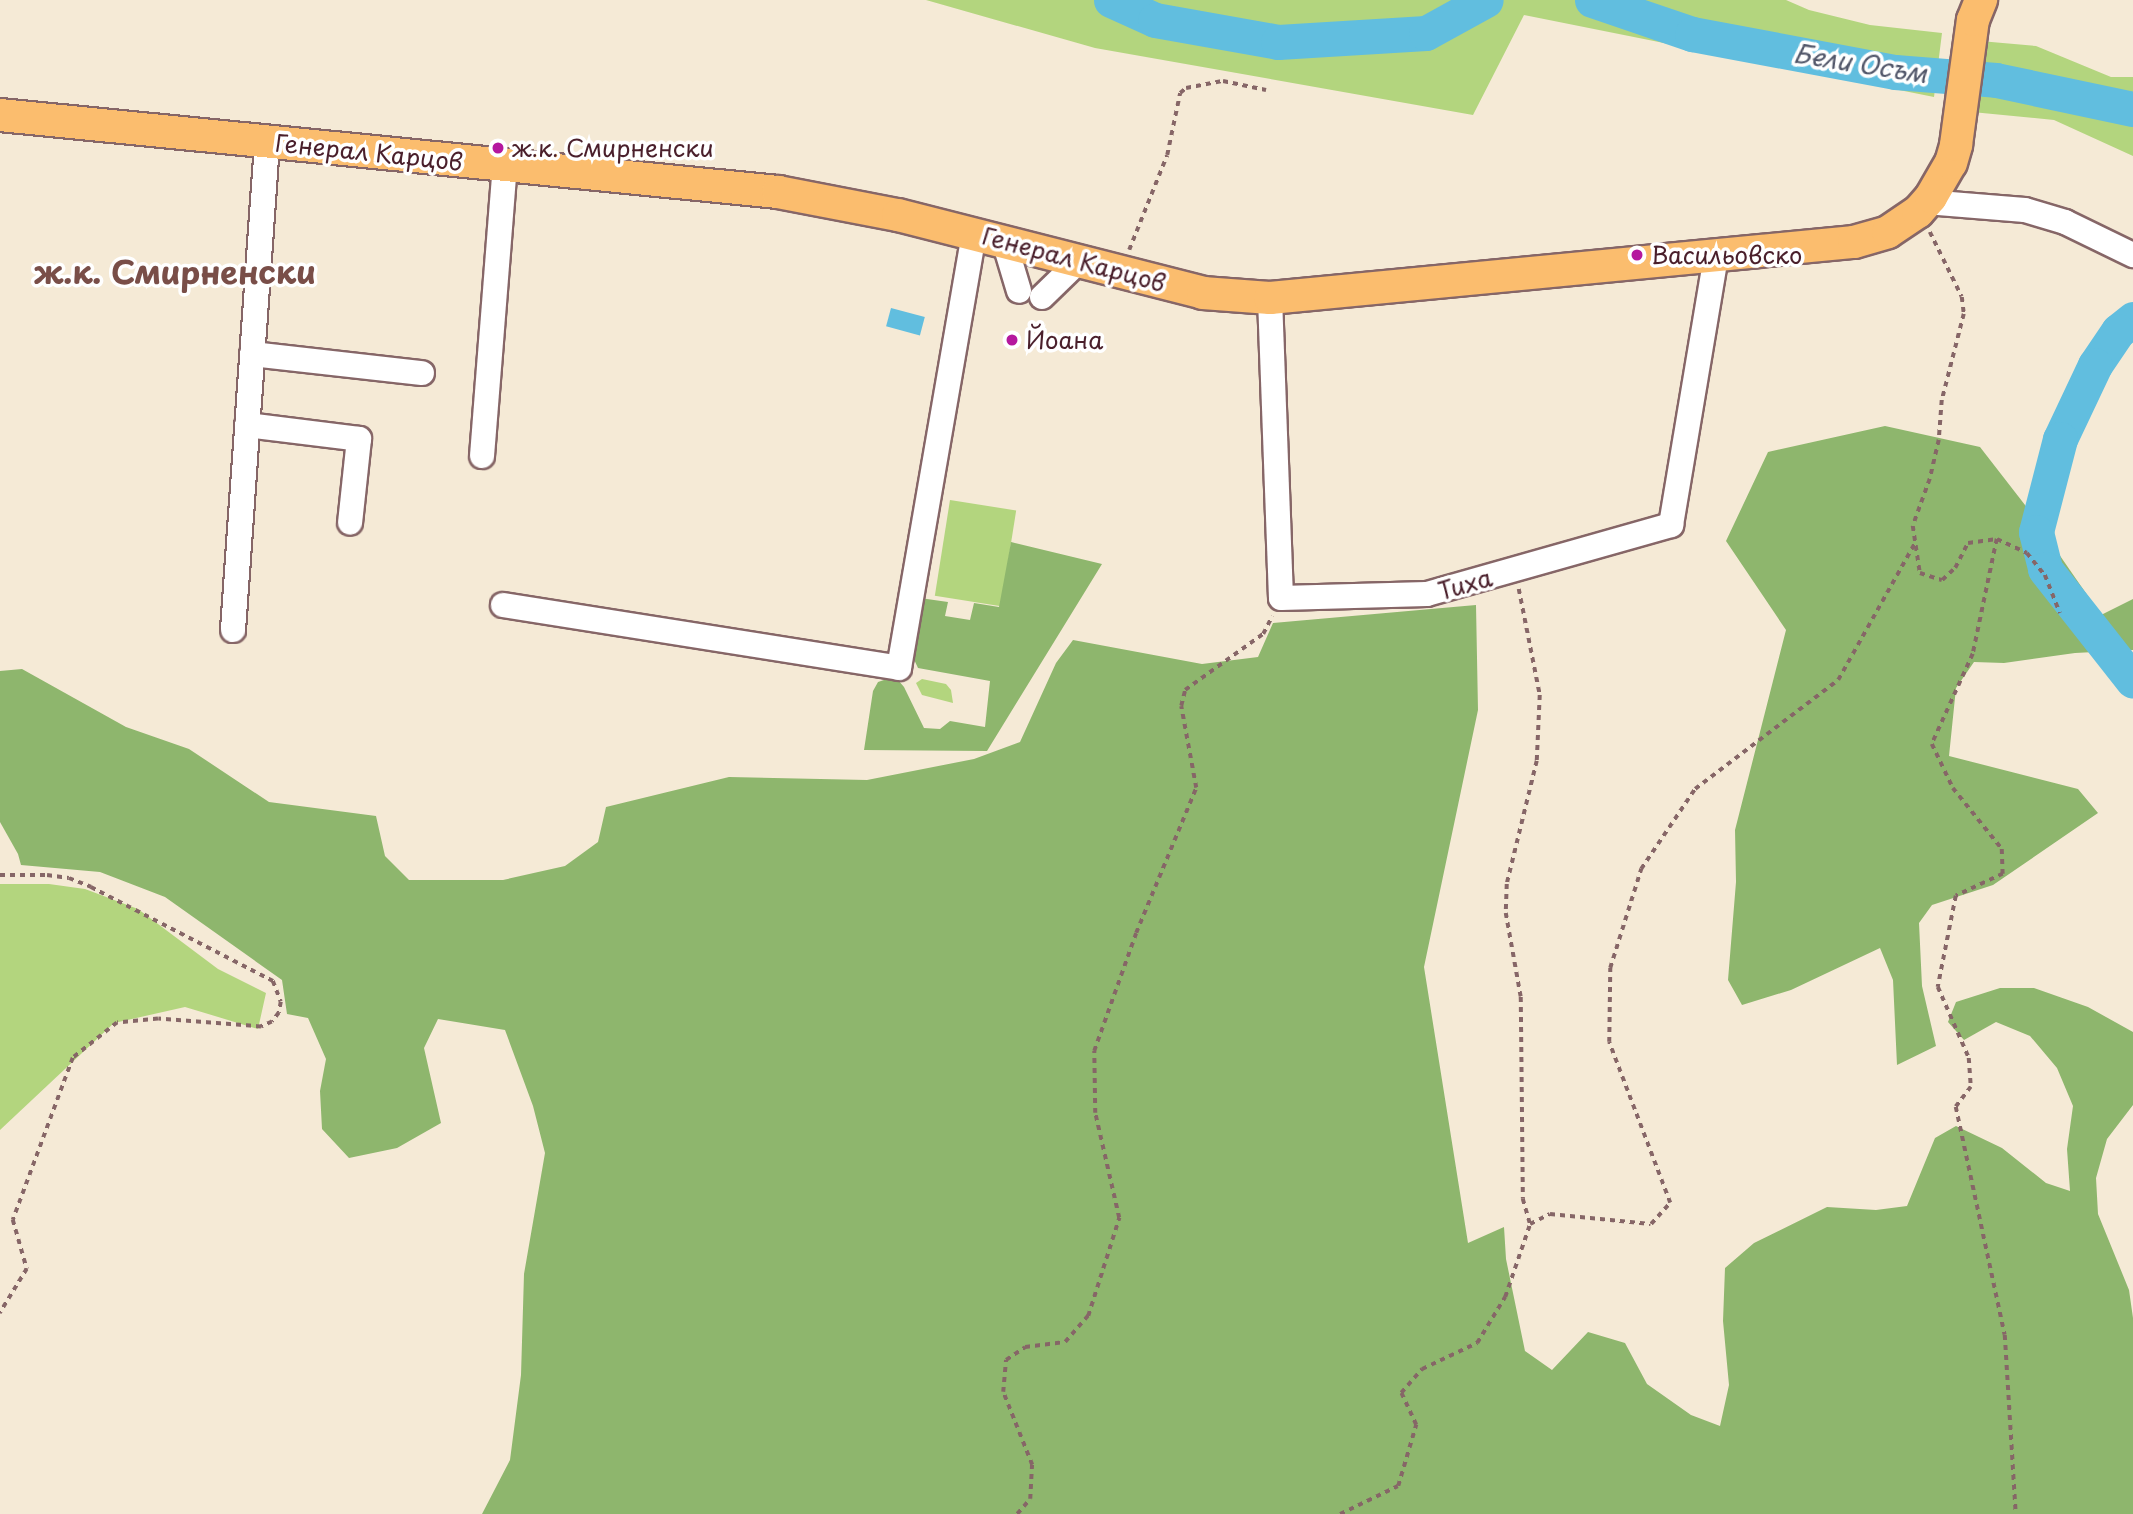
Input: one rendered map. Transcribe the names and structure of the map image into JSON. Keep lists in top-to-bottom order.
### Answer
{
  "streets": {
    "main road": ["Генерал Карцов"],
    "street": ["Тиха"]
  },
  "crossings": [
    ["Генерал Карцов", "Тиха"]
  ],
  "districts": ["ж.к. Смирненски"],
  "water": ["Бели Осъм"],
  "places": ["ж.к. Смирненски", "Васильовско", "Йоана"]
}
